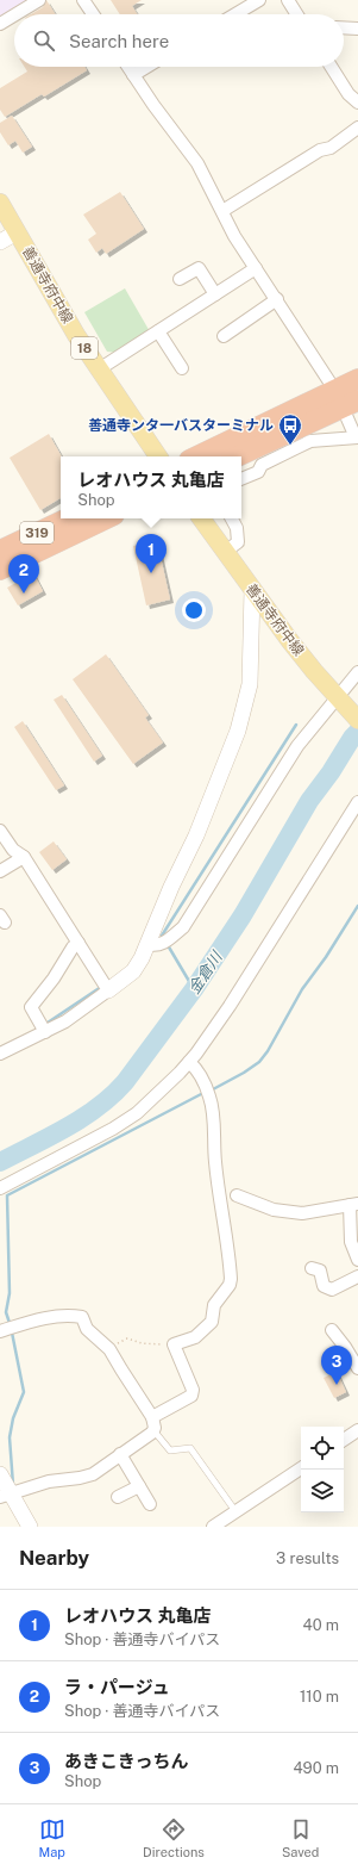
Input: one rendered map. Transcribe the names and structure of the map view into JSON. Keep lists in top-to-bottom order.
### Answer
{
  "streets": {
    "highway": ["319"],
    "main road": ["善通寺府中線", "18"]
  },
  "water": ["金倉川"],
  "places": {
    "bus stop": ["善通寺ンタ一バスターミナル"]
  },
  "page": {
    "search": "Search here",
    "popup": ["レオハウス 丸亀店", "Shop"],
    "pins": ["1", "2", "3"],
    "heading": ["Nearby", "3 results"],
    "list": [
      {
        "mark": "1",
        "name": "レオハウス 丸亀店",
        "note": "Shop · 善通寺バイパス",
        "value": "40 m"
      },
      {
        "mark": "2",
        "name": "ラ・パージュ",
        "note": "Shop · 善通寺バイパス",
        "value": "110 m"
      },
      {
        "mark": "3",
        "name": "あきこきっちん",
        "note": "Shop",
        "value": "490 m"
      }
    ],
    "nav": ["Map", "Directions", "Saved"]
  }
}
